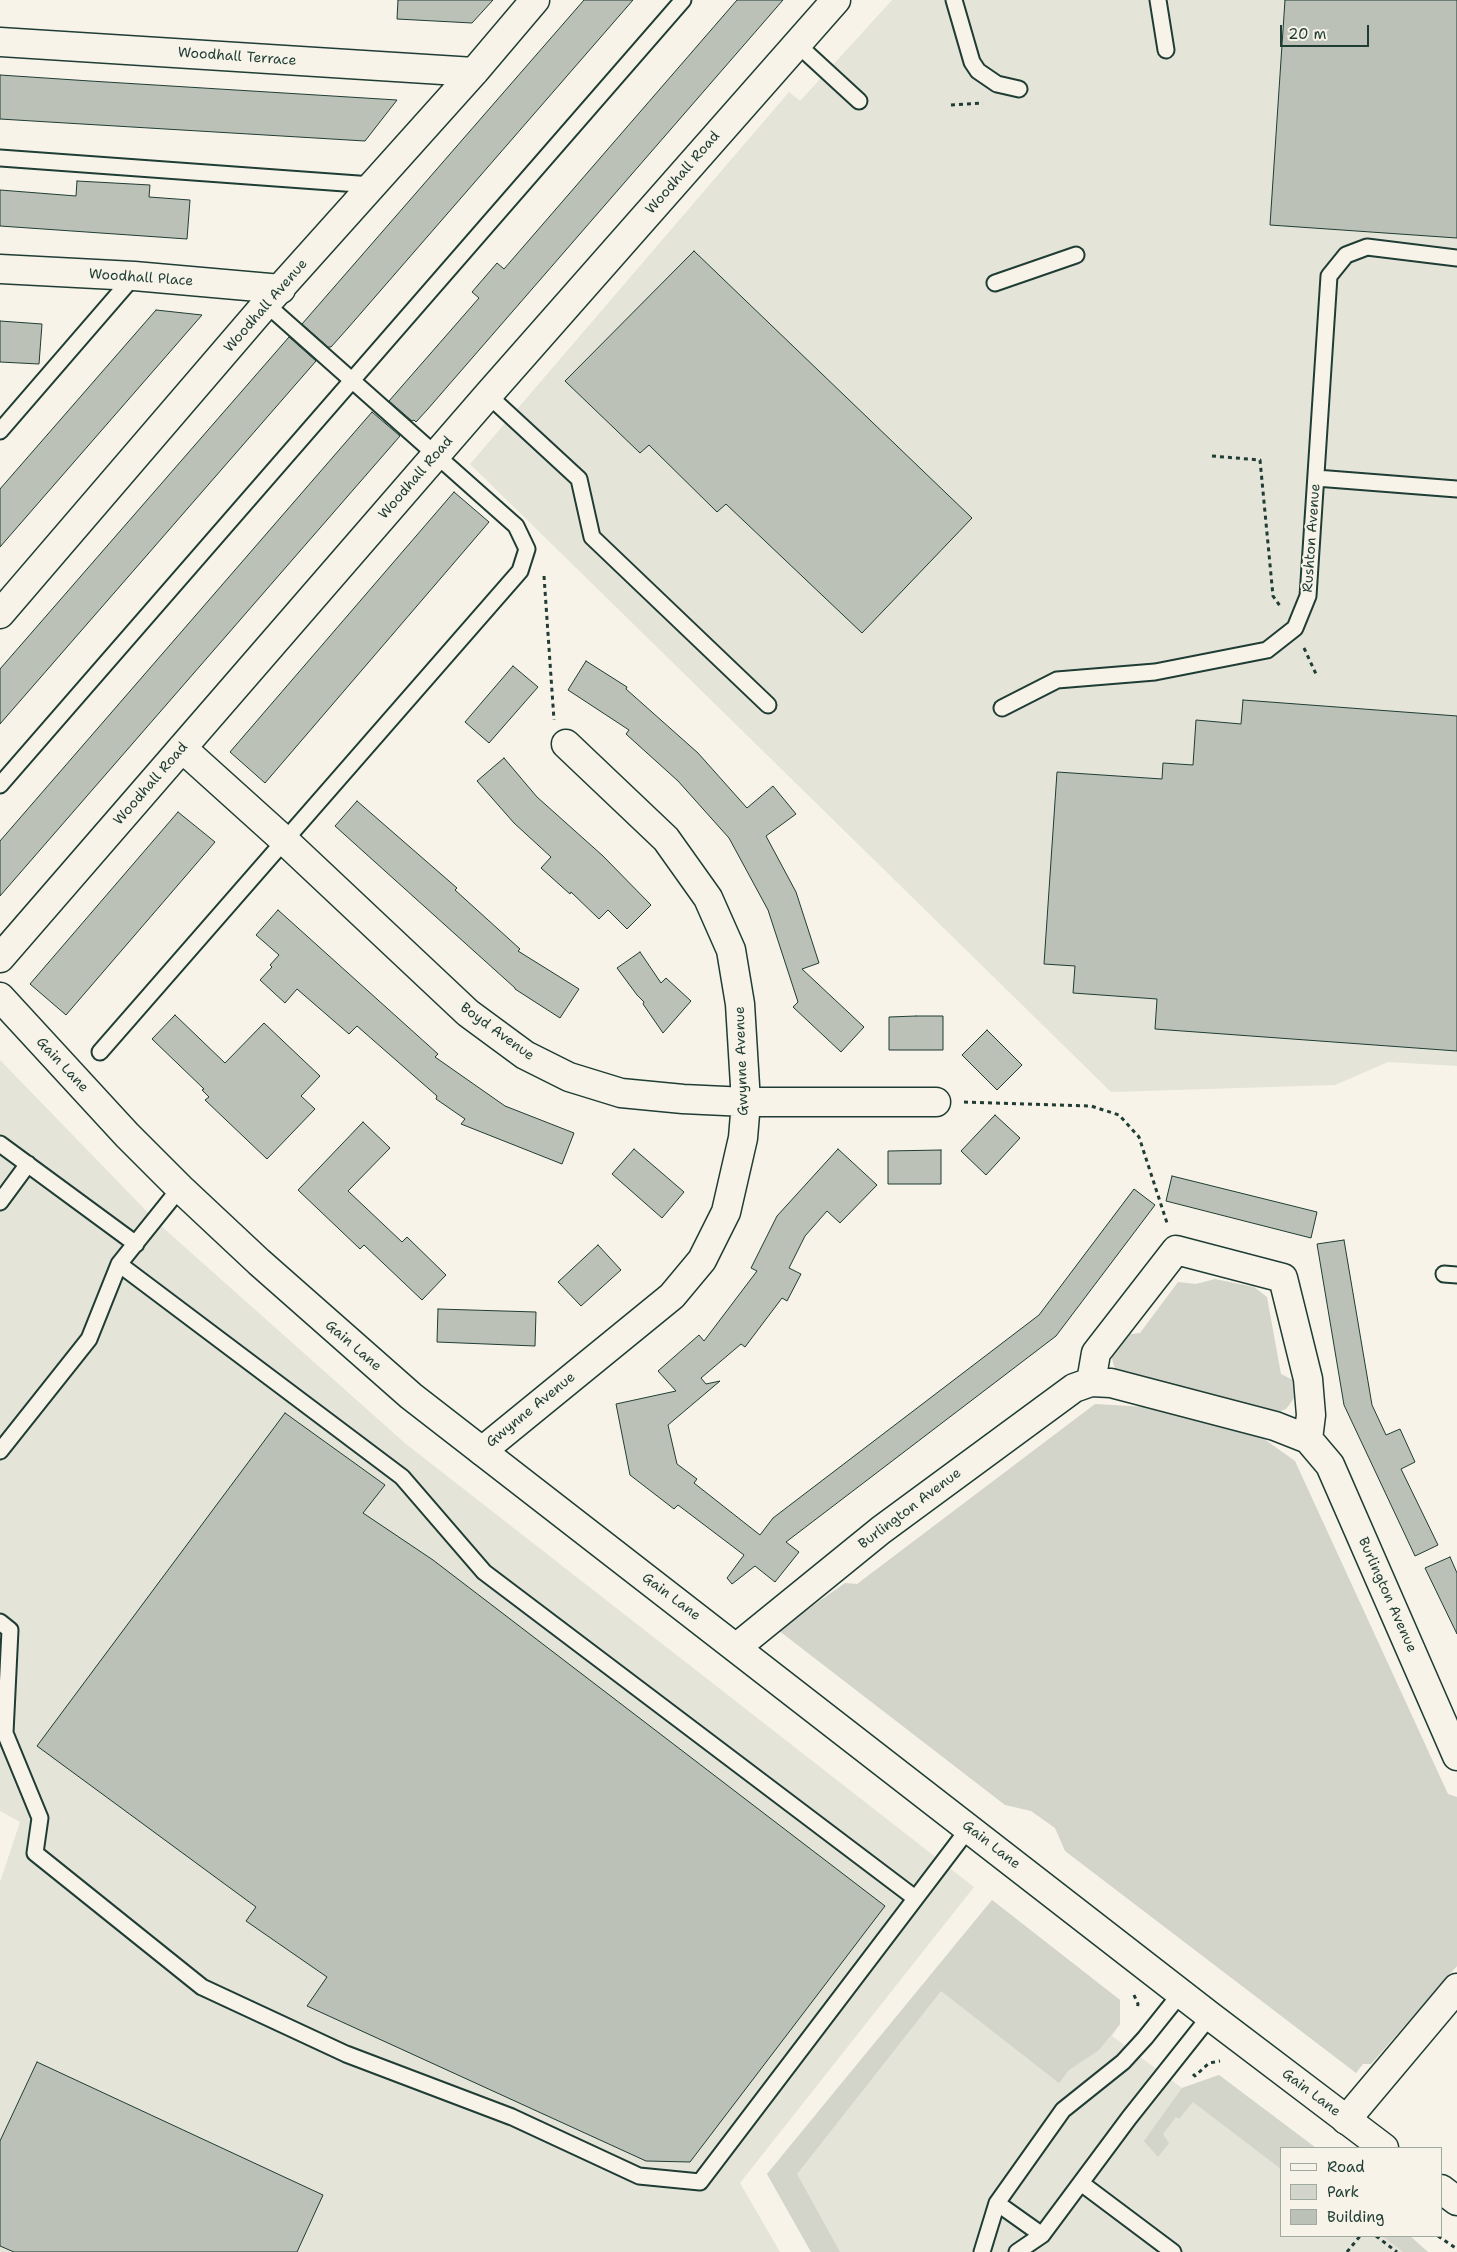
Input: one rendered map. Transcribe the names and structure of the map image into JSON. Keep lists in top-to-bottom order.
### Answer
{
  "streets": {
    "street": [
      "Woodhall Terrace",
      "Woodhall Road",
      "Woodhall Place",
      "Woodhall Avenue",
      "Boyd Avenue",
      "Gwynne Avenue",
      "Gain Lane",
      "Burlington Avenue"
    ],
    "lane": ["Rushton Avenue"]
  },
  "crossings": [
    ["Woodhall Terrace", "Woodhall Avenue"],
    ["Woodhall Road", "Boyd Avenue"],
    ["Woodhall Place", "Woodhall Avenue"],
    ["Boyd Avenue", "Gwynne Avenue"],
    ["Gwynne Avenue", "Gain Lane"],
    ["Gain Lane", "Burlington Avenue"]
  ],
  "legend": ["Road", "Park", "Building"],
  "scale_bar": "20 m"
}
